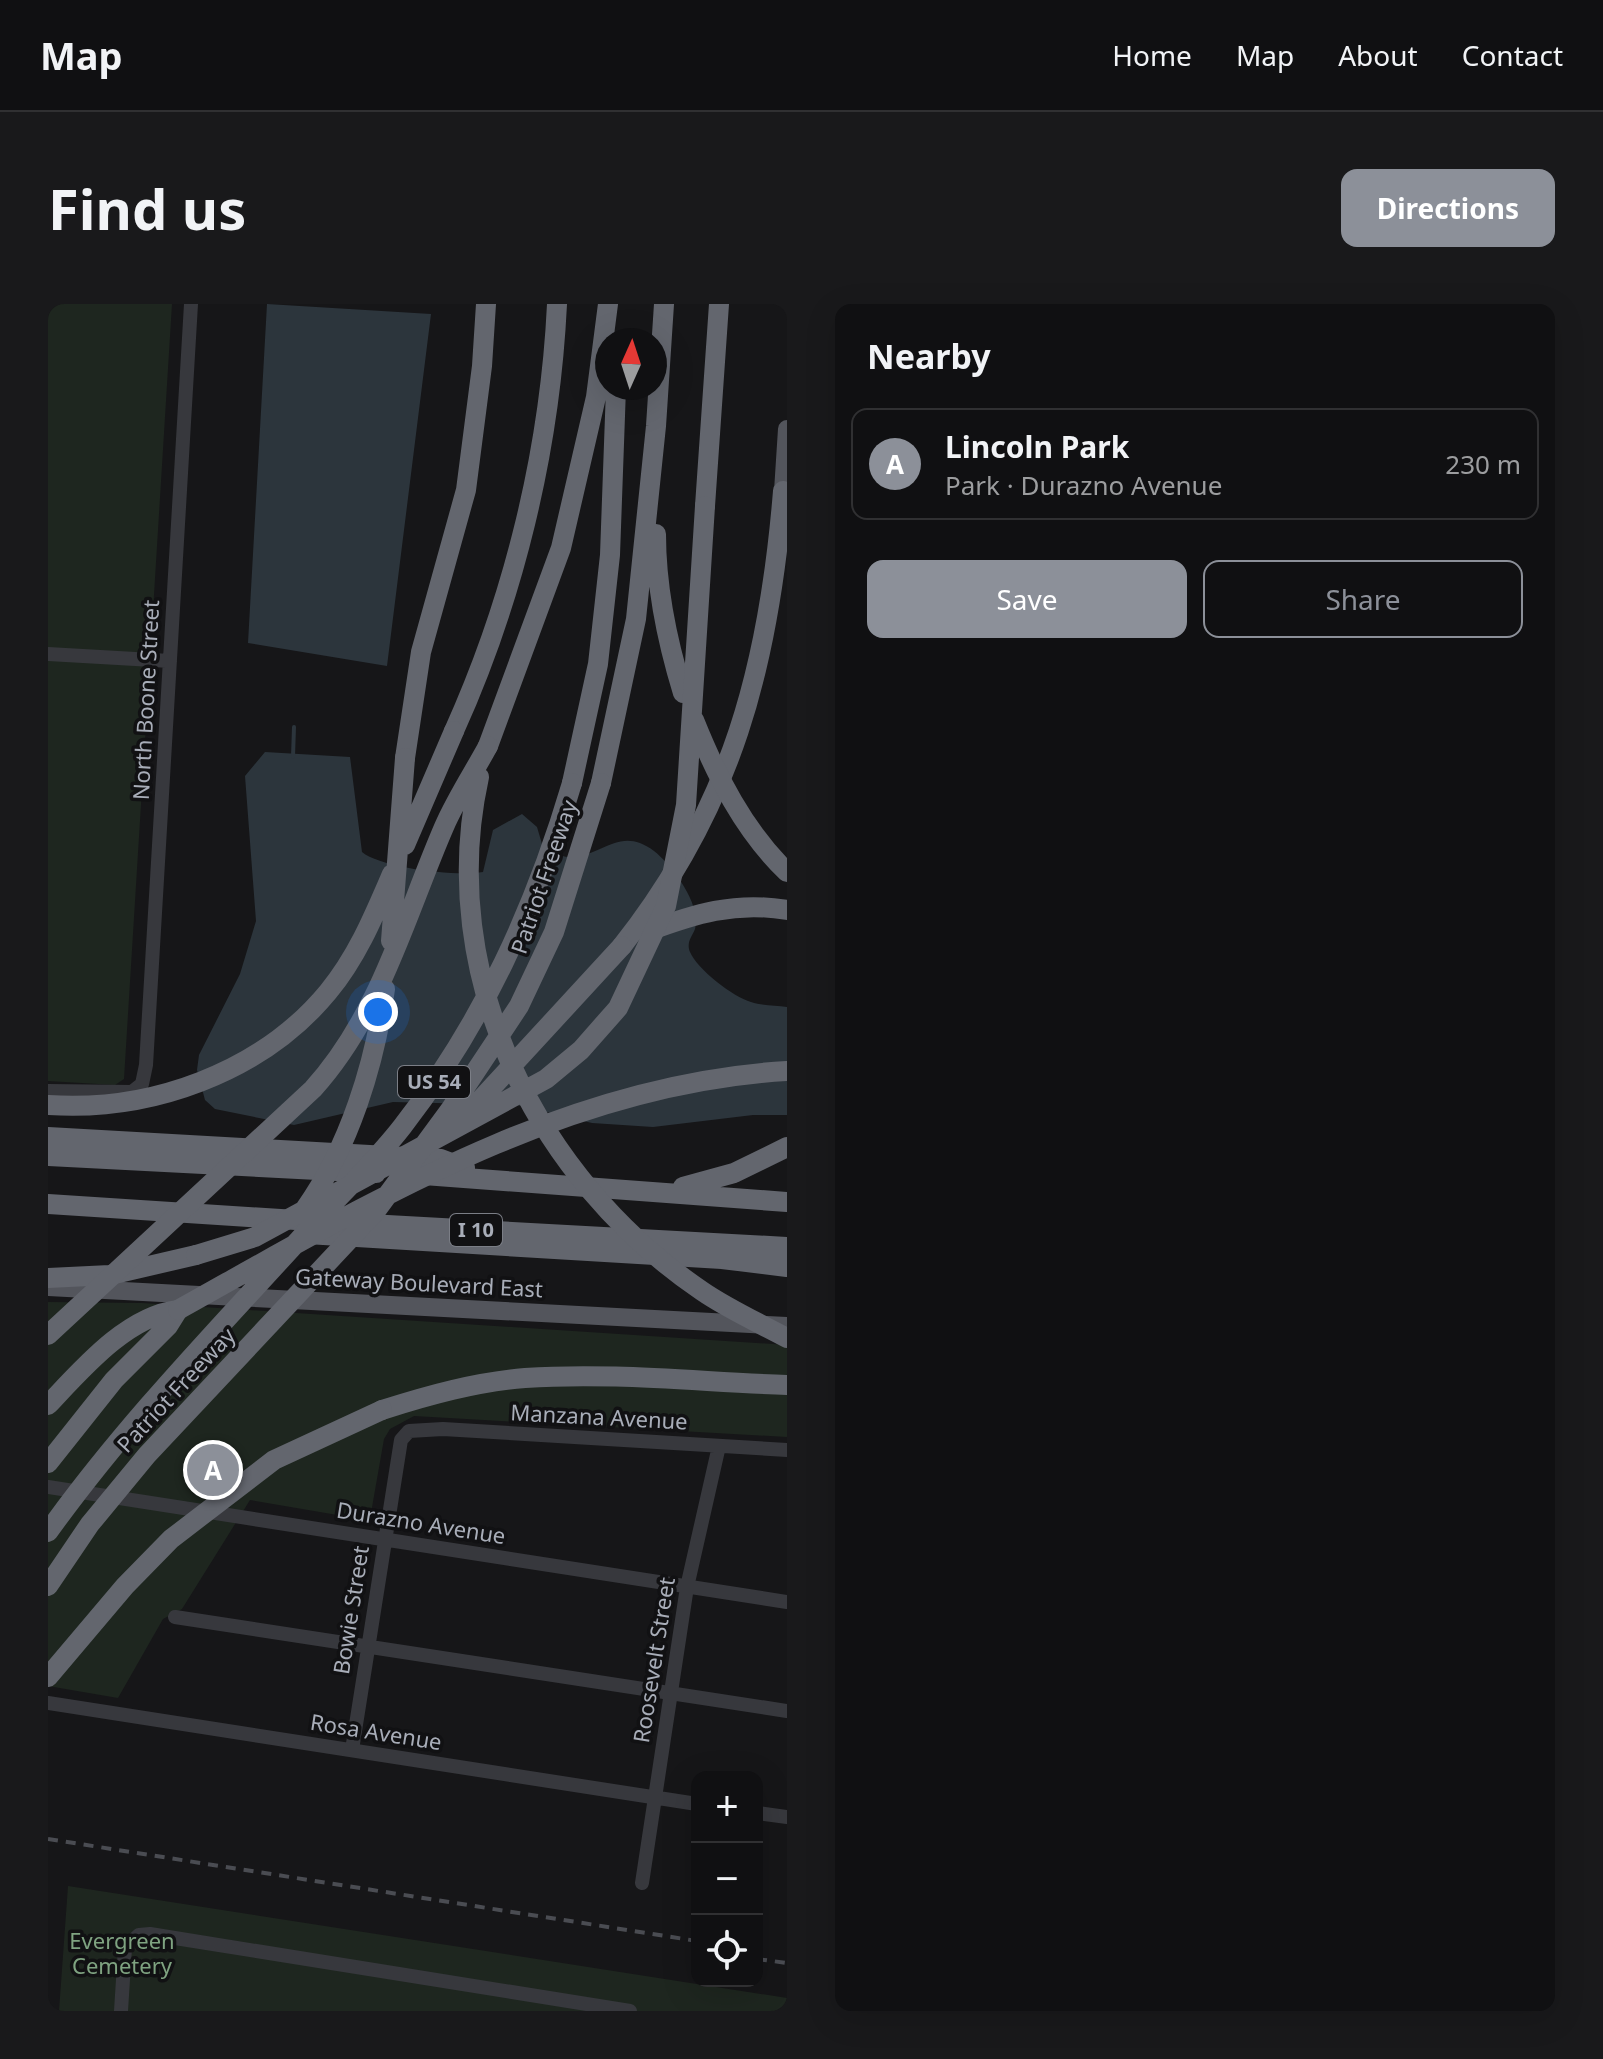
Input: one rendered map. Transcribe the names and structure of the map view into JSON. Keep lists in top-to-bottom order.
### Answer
{
  "streets": {
    "highway": ["Patriot Freeway", "US 54", "I 10"],
    "main road": ["Gateway Boulevard East"],
    "street": [
      "North Boone Street",
      "Manzana Avenue",
      "Durazno Avenue",
      "Bowie Street",
      "Roosevelt Street",
      "Rosa Avenue"
    ]
  },
  "crossings": [
    ["Manzana Avenue", "Bowie Street"],
    ["Manzana Avenue", "Roosevelt Street"],
    ["Durazno Avenue", "Bowie Street"],
    ["Durazno Avenue", "Roosevelt Street"],
    ["Bowie Street", "Rosa Avenue"],
    ["Roosevelt Street", "Rosa Avenue"]
  ],
  "parks": ["Evergreen Cemetery"],
  "north": "top",
  "page": {
    "header": "Map",
    "nav": [
      "Home",
      "Map",
      "About",
      "Contact"
    ],
    "buttons": [
      "Directions",
      ["Save", "Share"]
    ],
    "title": "Find us",
    "heading": "Nearby",
    "list": [
      {
        "mark": "A",
        "name": "Lincoln Park",
        "note": "Park · Durazno Avenue",
        "value": "230 m"
      }
    ],
    "pins": "A",
    "map_buttons": ["+", "−"]
  }
}
